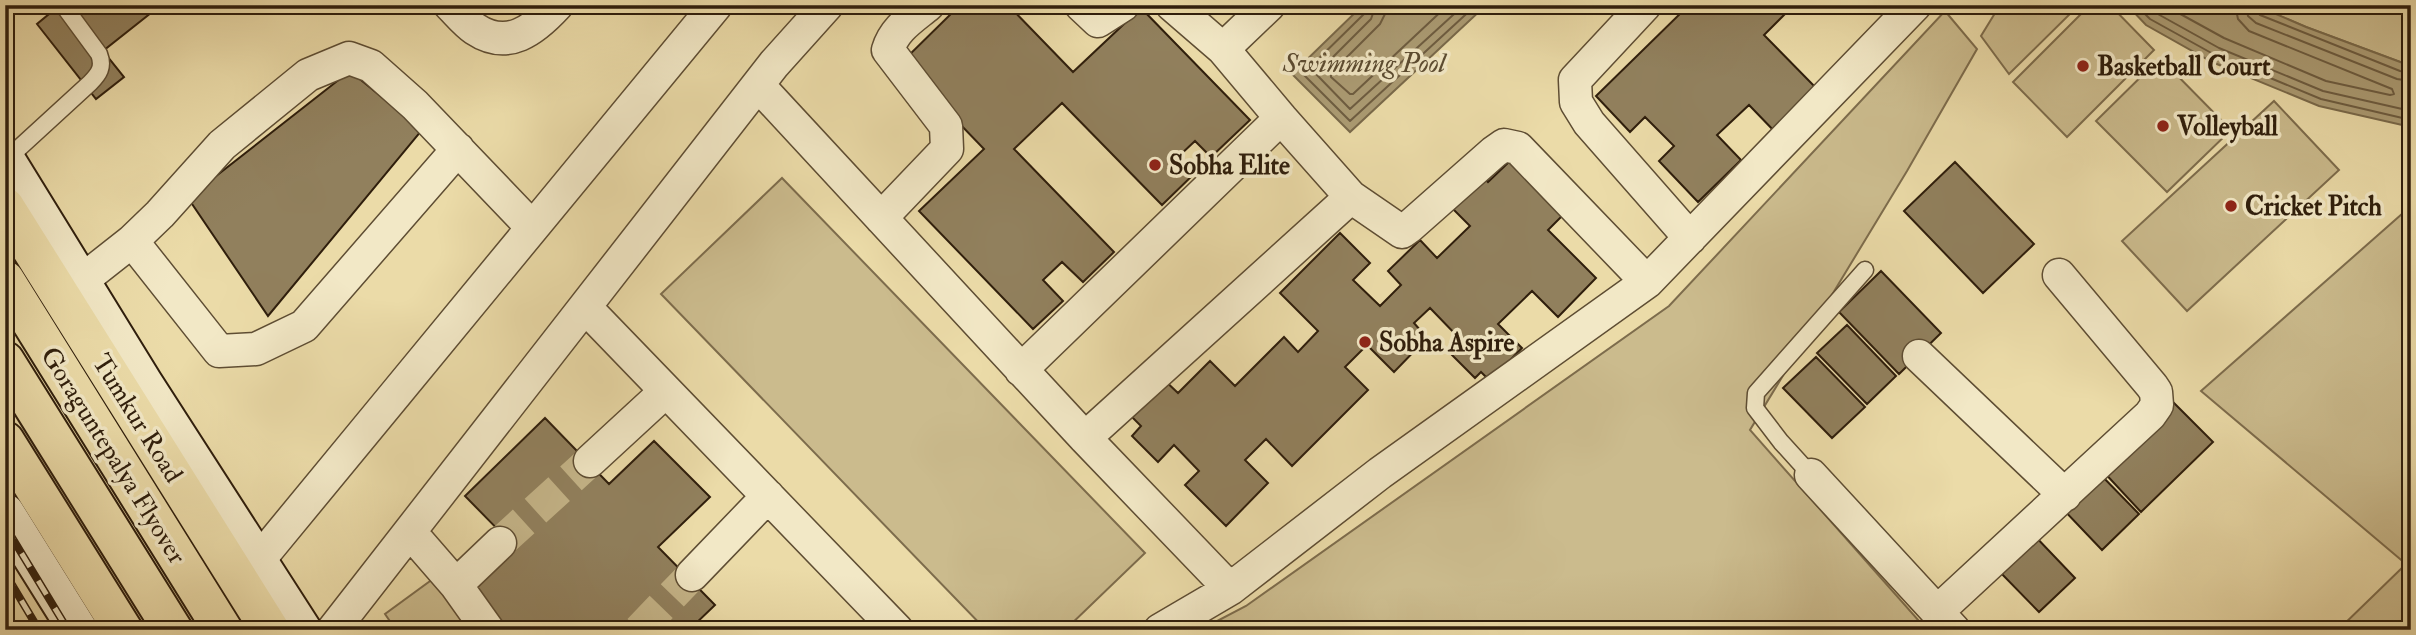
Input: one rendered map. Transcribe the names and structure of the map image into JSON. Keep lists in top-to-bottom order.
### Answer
{
  "streets": {
    "highway": ["Tumkur Road", "Goraguntepalya Flyover"]
  },
  "water": ["Swimming Pool"],
  "places": [
    "Basketball Court",
    "Volleyball",
    "Sobha Elite",
    "Cricket Pitch",
    "Sobha Aspire"
  ]
}
